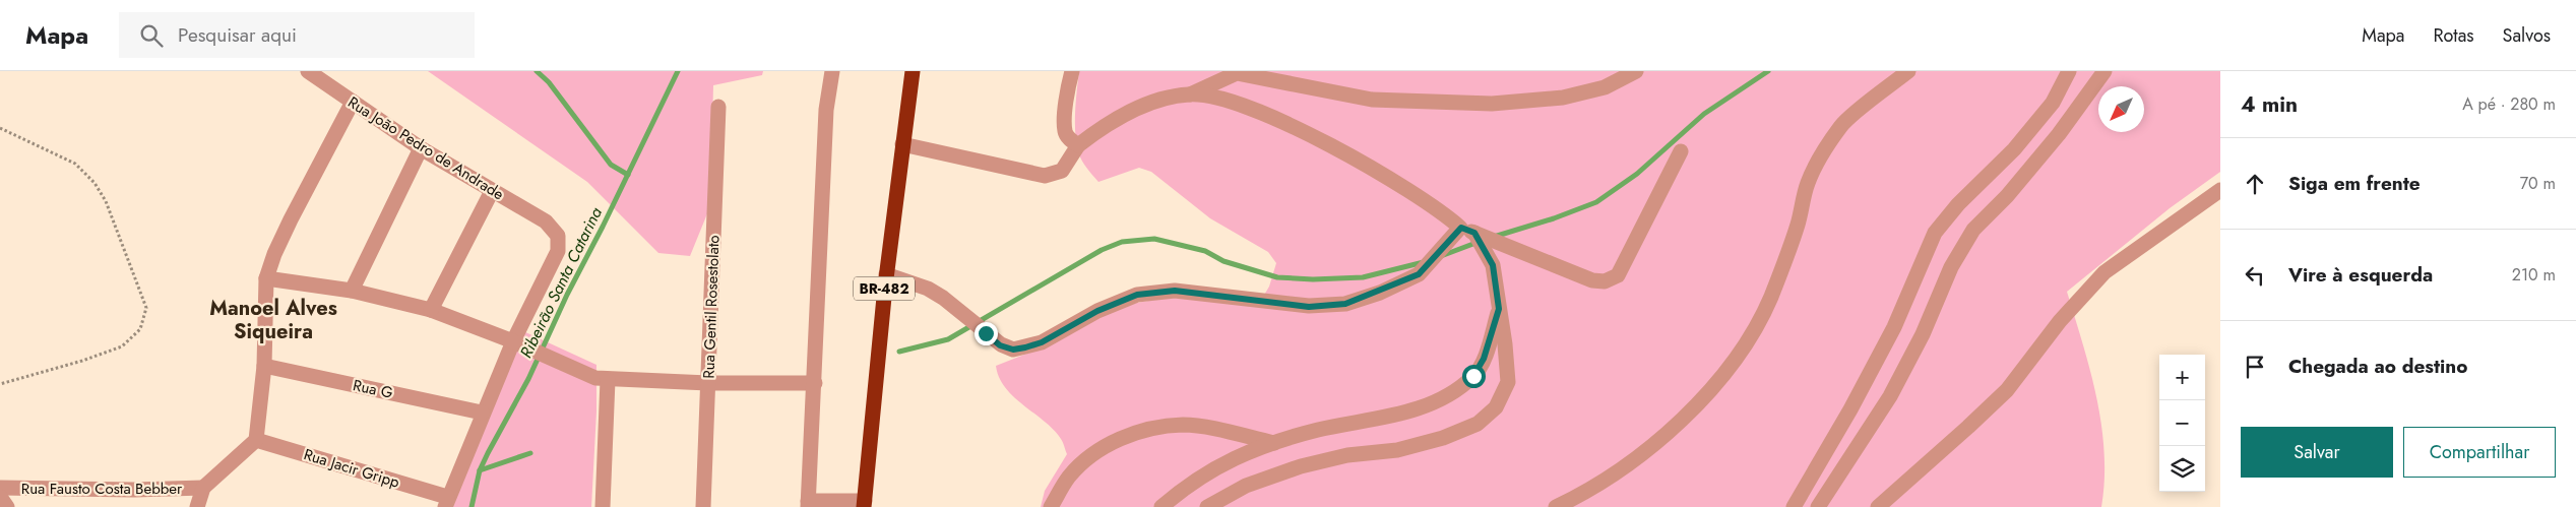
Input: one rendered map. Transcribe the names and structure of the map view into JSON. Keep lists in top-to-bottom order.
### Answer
{
  "streets": {
    "highway": ["BR-482"],
    "street": [
      "Rua João Pedro de Andrade",
      "Rua Gentil Rosestolato",
      "Rua G",
      "Rua Jacir Gripp",
      "Rua Fausto Costa Bebber"
    ]
  },
  "districts": ["Manoel Alves Siqueira"],
  "water": ["Ribeirão Santa Catarina"],
  "north": "bottom left",
  "page": {
    "header": "Mapa",
    "search": "Pesquisar aqui",
    "nav": ["Mapa", "Rotas", "Salvos"],
    "heading": ["4 min", "A pé · 280 m"],
    "list": [
      ["Siga em frente", "70 m"],
      ["Vire à esquerda", "210 m"],
      "Chegada ao destino"
    ],
    "map_buttons": ["+", "−"],
    "buttons": ["Salvar", "Compartilhar"]
  }
}
